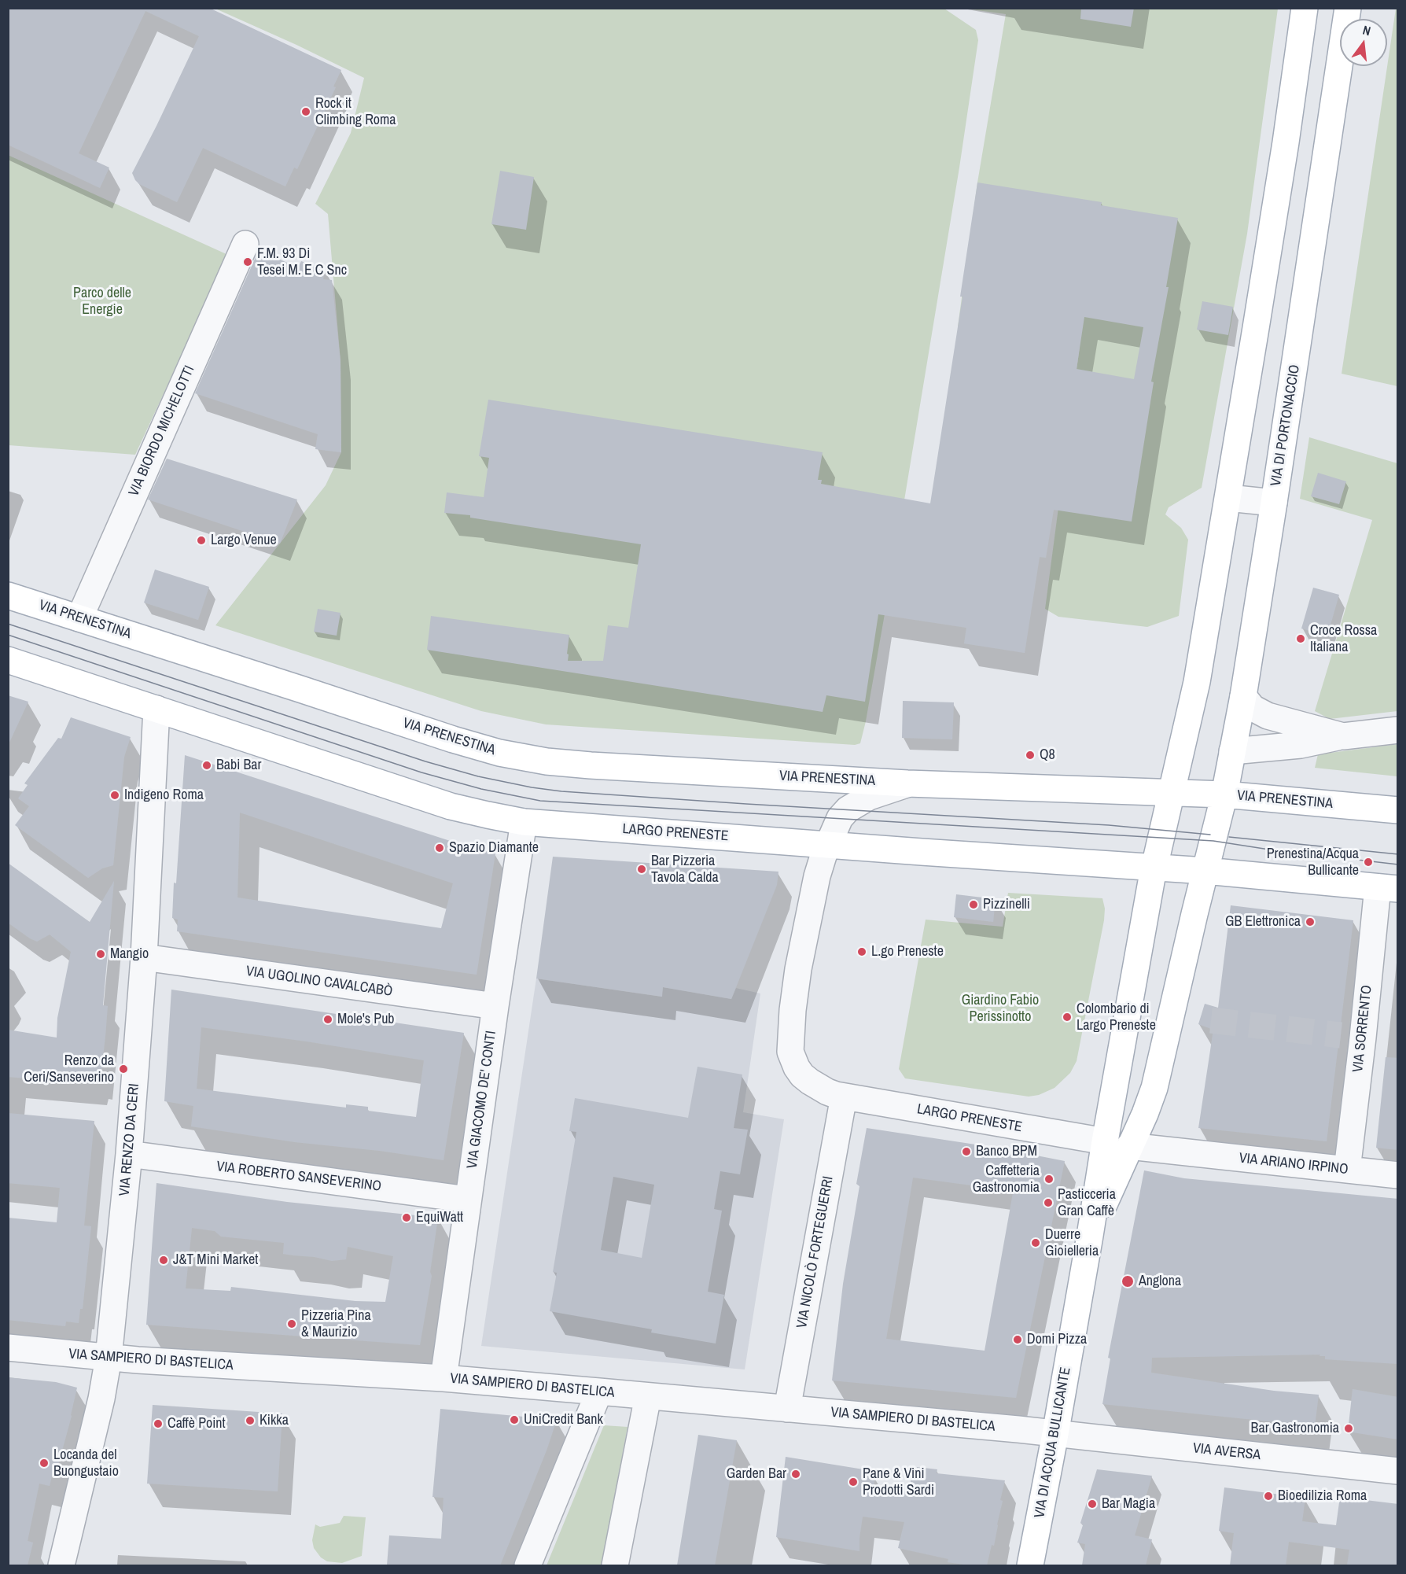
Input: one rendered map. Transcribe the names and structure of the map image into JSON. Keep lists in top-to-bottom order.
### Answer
{
  "streets": {
    "main road": [
      "VIA DI PORTONACCIO",
      "VIA PRENESTINA",
      "LARGO PRENESTE",
      "VIA DI ACQUA BULLICANTE"
    ],
    "street": [
      "VIA BIORDO MICHELOTTI",
      "VIA UGOLINO CAVALCABÒ",
      "VIA SORRENTO",
      "VIA GIACOMO DE' CONTI",
      "VIA RENZO DA CERI",
      "VIA ARIANO IRPINO",
      "VIA ROBERTO SANSEVERINO",
      "VIA NICOLÒ FORTEGUERRI",
      "VIA SAMPIERO DI BASTELICA",
      "VIA AVERSA"
    ]
  },
  "crossings": [
    ["VIA DI PORTONACCIO", "VIA PRENESTINA"],
    ["VIA DI PORTONACCIO", "LARGO PRENESTE"],
    ["VIA BIORDO MICHELOTTI", "VIA PRENESTINA"],
    ["VIA PRENESTINA", "LARGO PRENESTE"],
    ["LARGO PRENESTE", "VIA GIACOMO DE' CONTI"],
    ["LARGO PRENESTE", "VIA NICOLÒ FORTEGUERRI"],
    ["LARGO PRENESTE", "VIA DI ACQUA BULLICANTE"],
    ["VIA UGOLINO CAVALCABÒ", "VIA GIACOMO DE' CONTI"],
    ["VIA UGOLINO CAVALCABÒ", "VIA RENZO DA CERI"],
    ["VIA SORRENTO", "VIA ARIANO IRPINO"],
    ["VIA GIACOMO DE' CONTI", "VIA ROBERTO SANSEVERINO"],
    ["VIA GIACOMO DE' CONTI", "VIA SAMPIERO DI BASTELICA"],
    ["VIA RENZO DA CERI", "VIA ROBERTO SANSEVERINO"],
    ["VIA RENZO DA CERI", "VIA SAMPIERO DI BASTELICA"],
    ["VIA ARIANO IRPINO", "VIA DI ACQUA BULLICANTE"],
    ["VIA NICOLÒ FORTEGUERRI", "VIA SAMPIERO DI BASTELICA"],
    ["VIA SAMPIERO DI BASTELICA", "VIA DI ACQUA BULLICANTE"],
    ["VIA SAMPIERO DI BASTELICA", "VIA AVERSA"],
    ["VIA DI ACQUA BULLICANTE", "VIA AVERSA"]
  ],
  "parks": ["Parco delle Energie", "Giardino Fabio Perissinotto"],
  "places": [
    "Rock it Climbing Roma",
    "F.M. 93 Di Tesei M. E C Snc",
    "Largo Venue",
    "Croce Rossa Italiana",
    "Q8",
    "Babi Bar",
    "Indigeno Roma",
    "Spazio Diamante",
    "Prenestina/Acqua Bullicante",
    "Bar Pizzeria Tavola Calda",
    "Pizzinelli",
    "GB Elettronica",
    "L.go Preneste",
    "Mangio",
    "Colombario di Largo Preneste",
    "Mole's Pub",
    "Renzo da Ceri/Sanseverino",
    "Banco BPM",
    "Caffetteria Gastronomia",
    "Pasticceria Gran Caffè",
    "EquiWatt",
    "Duerre Gioielleria",
    "J&T Mini Market",
    "Anglona",
    "Pizzeria Pina & Maurizio",
    "Domi Pizza",
    "UniCredit Bank",
    "Kikka",
    "Caffè Point",
    "Bar Gastronomia",
    "Locanda del Buongustaio",
    "Garden Bar",
    "Pane & Vini Prodotti Sardi",
    "Bioedilizia Roma",
    "Bar Magia"
  ],
  "north": "top"
}
